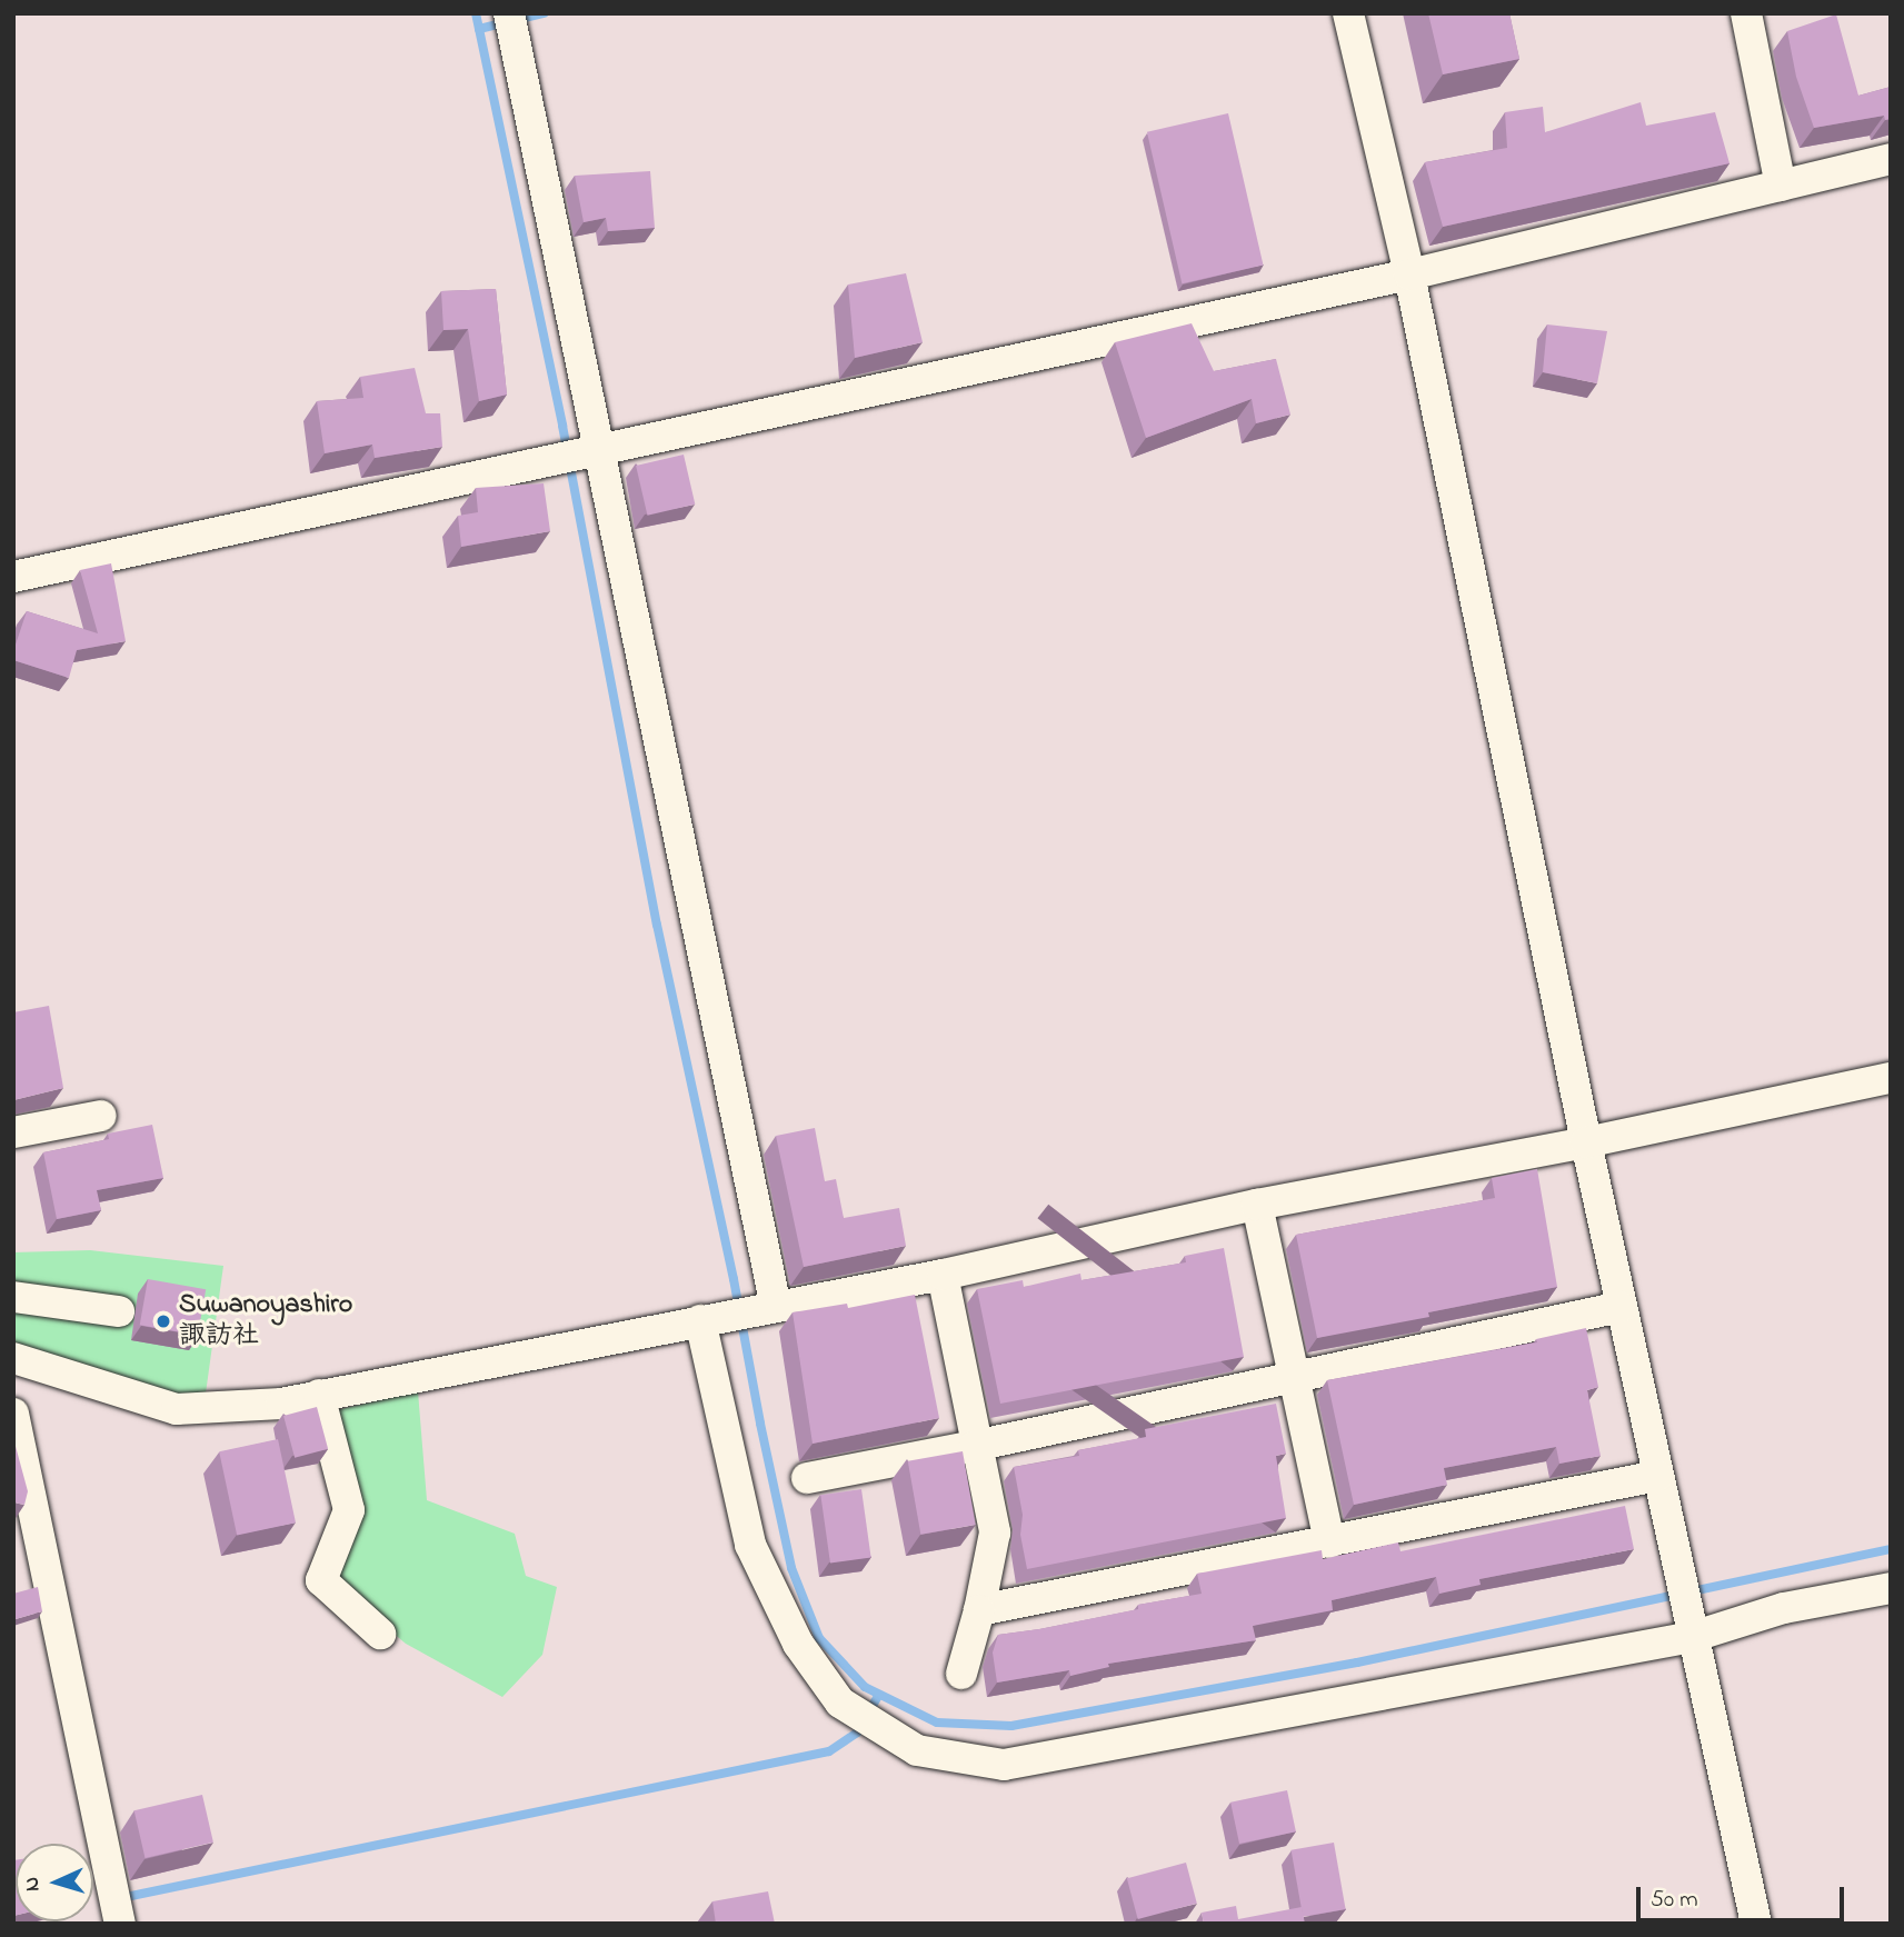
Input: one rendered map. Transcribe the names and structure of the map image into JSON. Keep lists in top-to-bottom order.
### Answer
{
  "places": ["Suwanoyashiro 諏訪社"],
  "scale_bar": "50 m",
  "north": "left"
}
